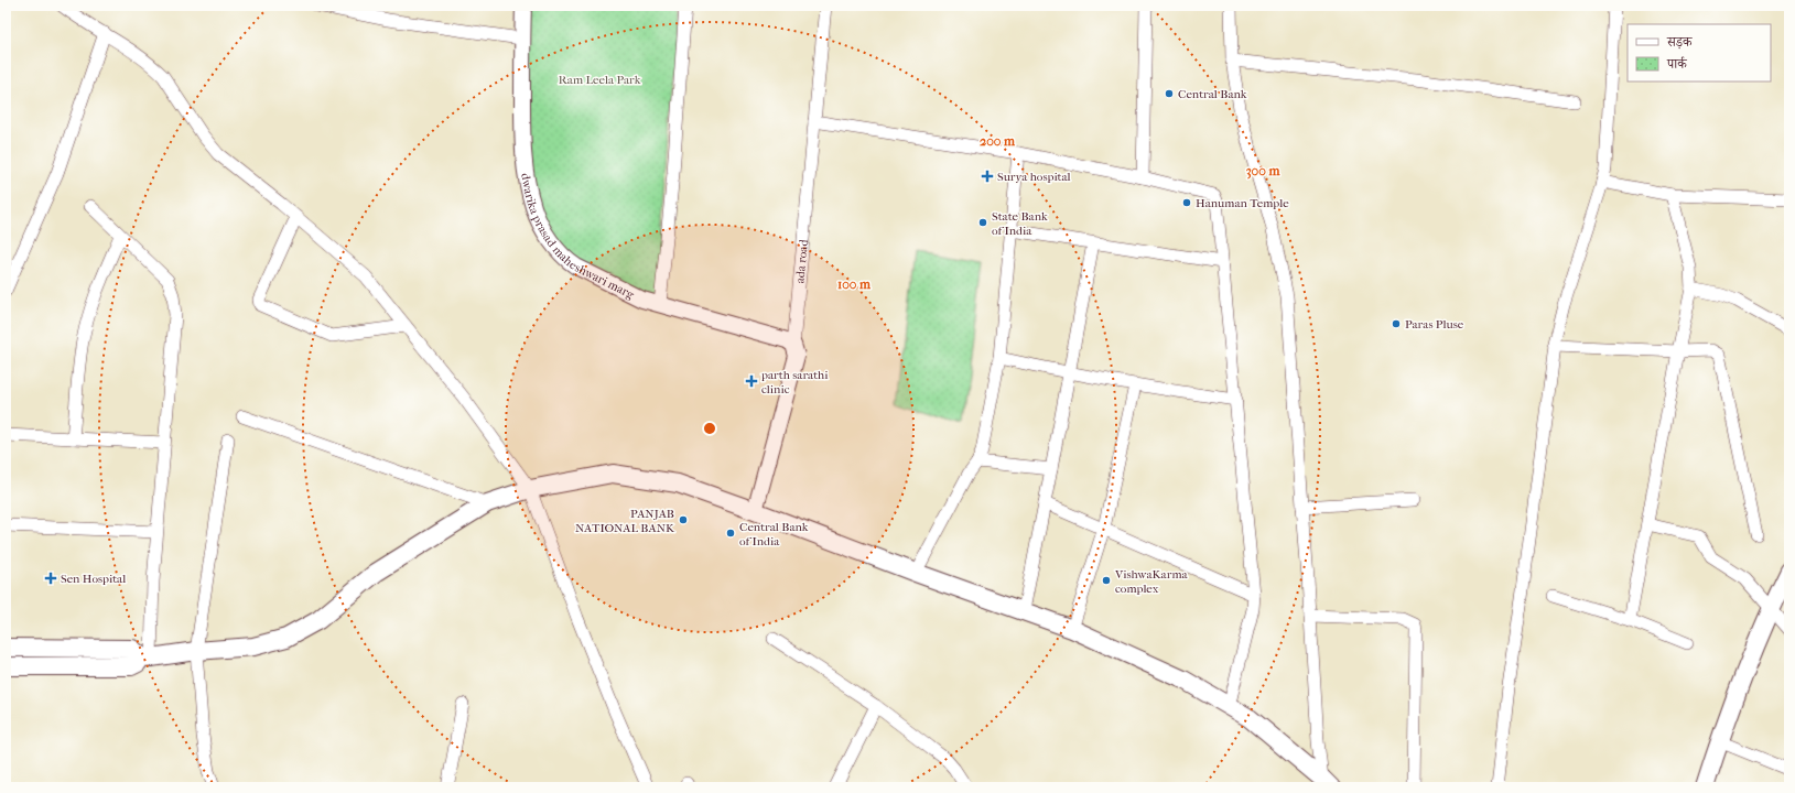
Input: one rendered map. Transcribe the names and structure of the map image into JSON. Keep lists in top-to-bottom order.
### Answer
{
  "streets": {
    "street": ["dwarika prasad maheshwari marg", "ada road"]
  },
  "crossings": [
    ["dwarika prasad maheshwari marg", "ada road"]
  ],
  "parks": ["Ram Leela Park"],
  "places": {
    "other": [
      "Central Bank",
      "Hanuman Temple",
      "State Bank of India",
      "Paras Pluse",
      "PANJAB NATIONAL BANK",
      "Central Bank of India",
      "VishwaKarma complex"
    ],
    "health": ["Surya hospital", "parth sarathi clinic", "Sen Hospital"]
  },
  "legend": ["सड़क", "पार्क"],
  "rings": ["200 m", "300 m", "100 m"]
}
